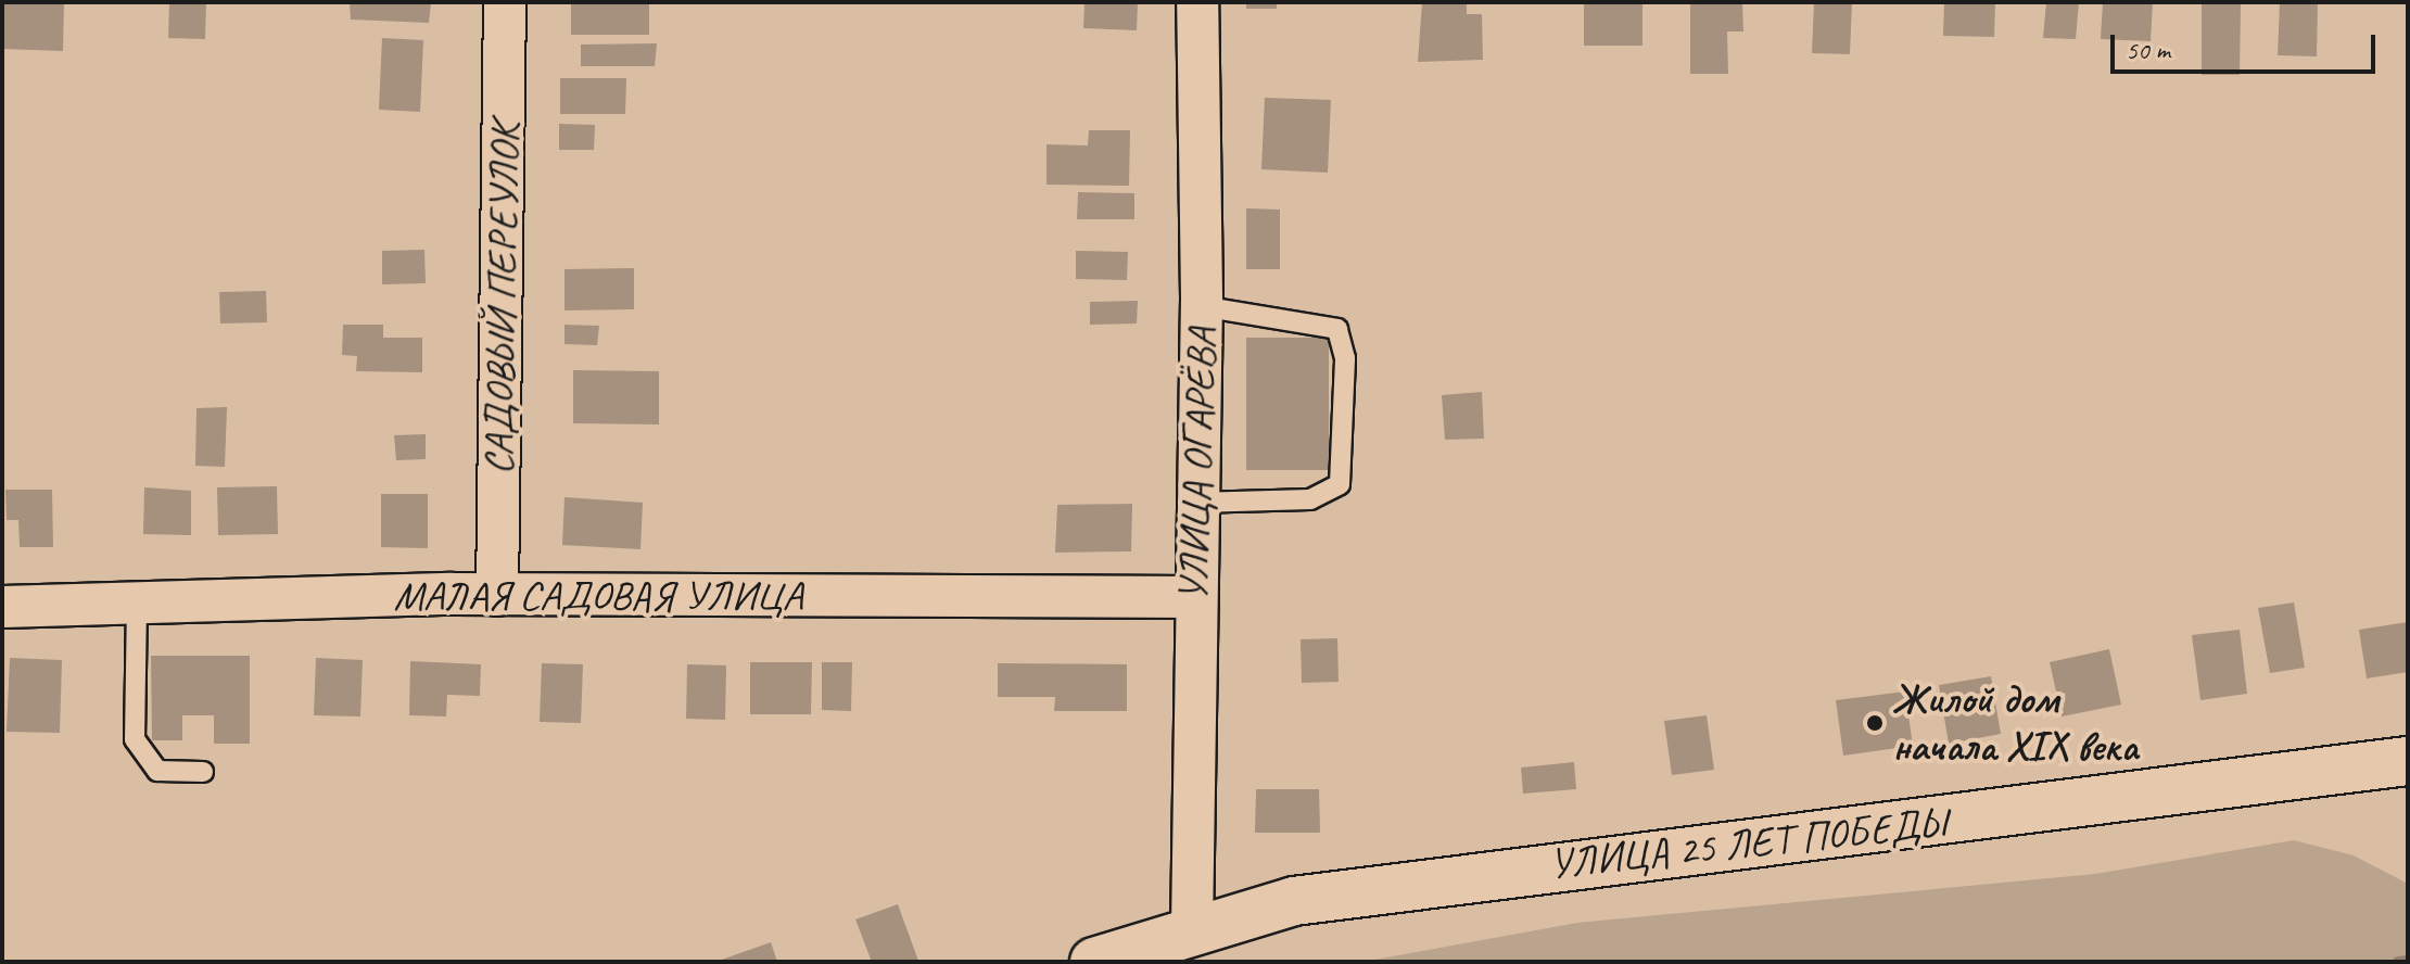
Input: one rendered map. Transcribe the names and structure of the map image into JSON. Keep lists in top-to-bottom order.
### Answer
{
  "streets": {
    "main road": ["УЛИЦА 25 ЛЕТ ПОБЕДЫ"],
    "street": ["САДОВЫЙ ПЕРЕУЛОК", "УЛИЦА ОГАРЁВА", "МАЛАЯ САДОВАЯ УЛИЦА"]
  },
  "crossings": [
    ["САДОВЫЙ ПЕРЕУЛОК", "МАЛАЯ САДОВАЯ УЛИЦА"],
    ["УЛИЦА ОГАРЁВА", "МАЛАЯ САДОВАЯ УЛИЦА"],
    ["УЛИЦА ОГАРЁВА", "УЛИЦА 25 ЛЕТ ПОБЕДЫ"]
  ],
  "places": ["Жилой дом начала XIX века"],
  "scale_bar": "50 m"
}
